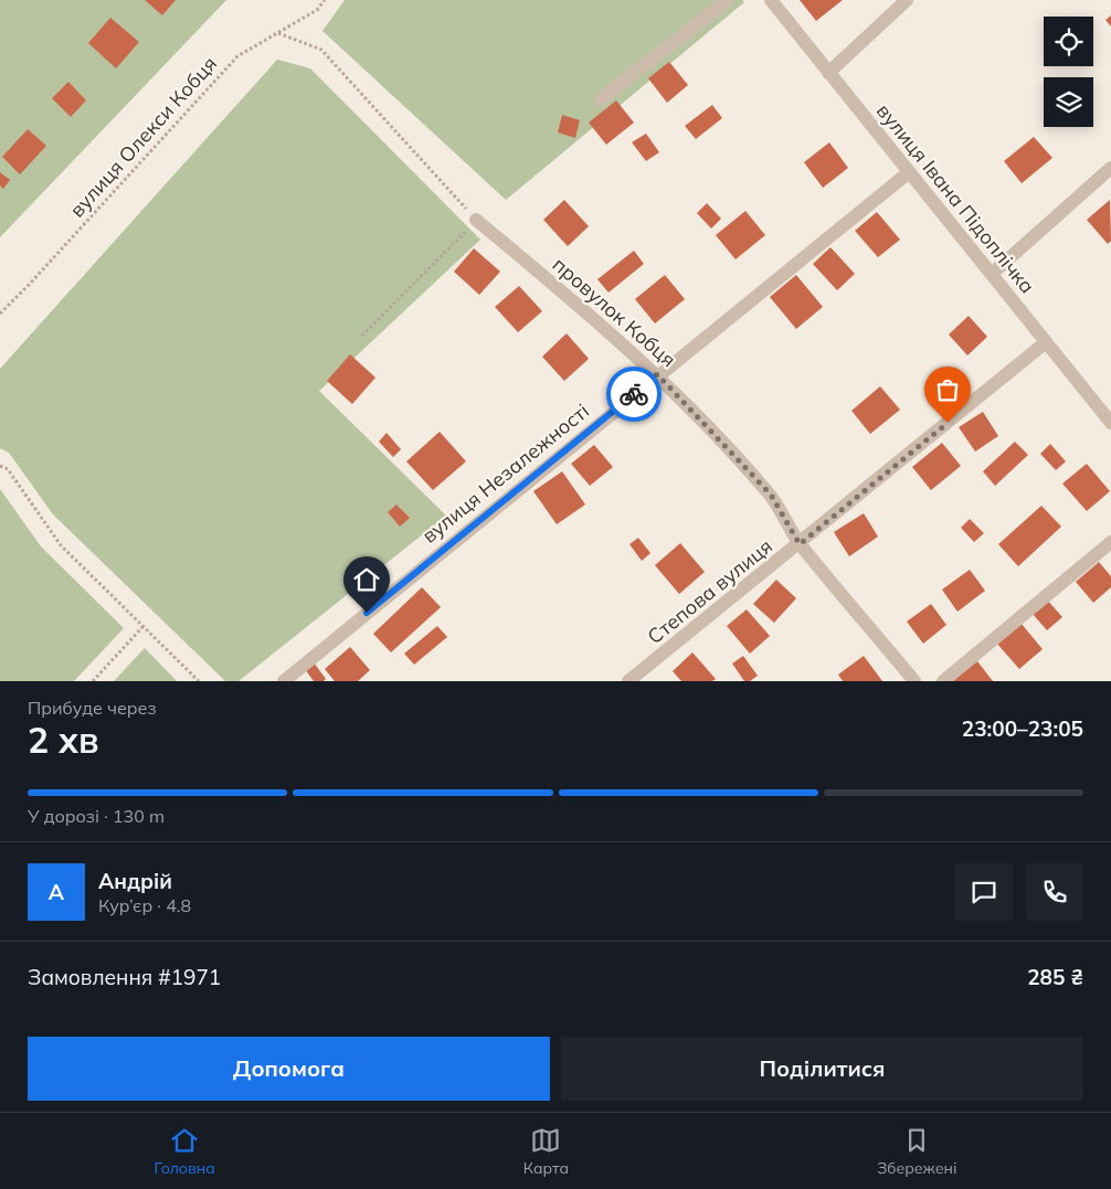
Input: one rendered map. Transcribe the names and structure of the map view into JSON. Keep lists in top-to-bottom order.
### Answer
{
  "streets": {
    "street": [
      "вулиця Івана Підоплічка",
      "провулок Кобця",
      "вулиця Незалежності",
      "Степова вулиця"
    ],
    "path": ["вулиця Олекси Кобця"]
  },
  "crossings": [
    ["вулиця Івана Підоплічка", "вулиця Незалежності"],
    ["вулиця Івана Підоплічка", "Степова вулиця"],
    ["провулок Кобця", "вулиця Незалежності"],
    ["провулок Кобця", "Степова вулиця"]
  ],
  "page": {
    "heading": ["2 хв", "Прибуде через", "23:00–23:05"],
    "panel": [
      "Андрій",
      "Кур’єр · 4.8",
      "Замовлення #1971",
      "285 ₴"
    ],
    "bar": "У дорозі · 130 m",
    "round": "А",
    "buttons": ["Допомога", "Поділитися"],
    "tabs": ["Головна", "Карта", "Збережені"]
  }
}
